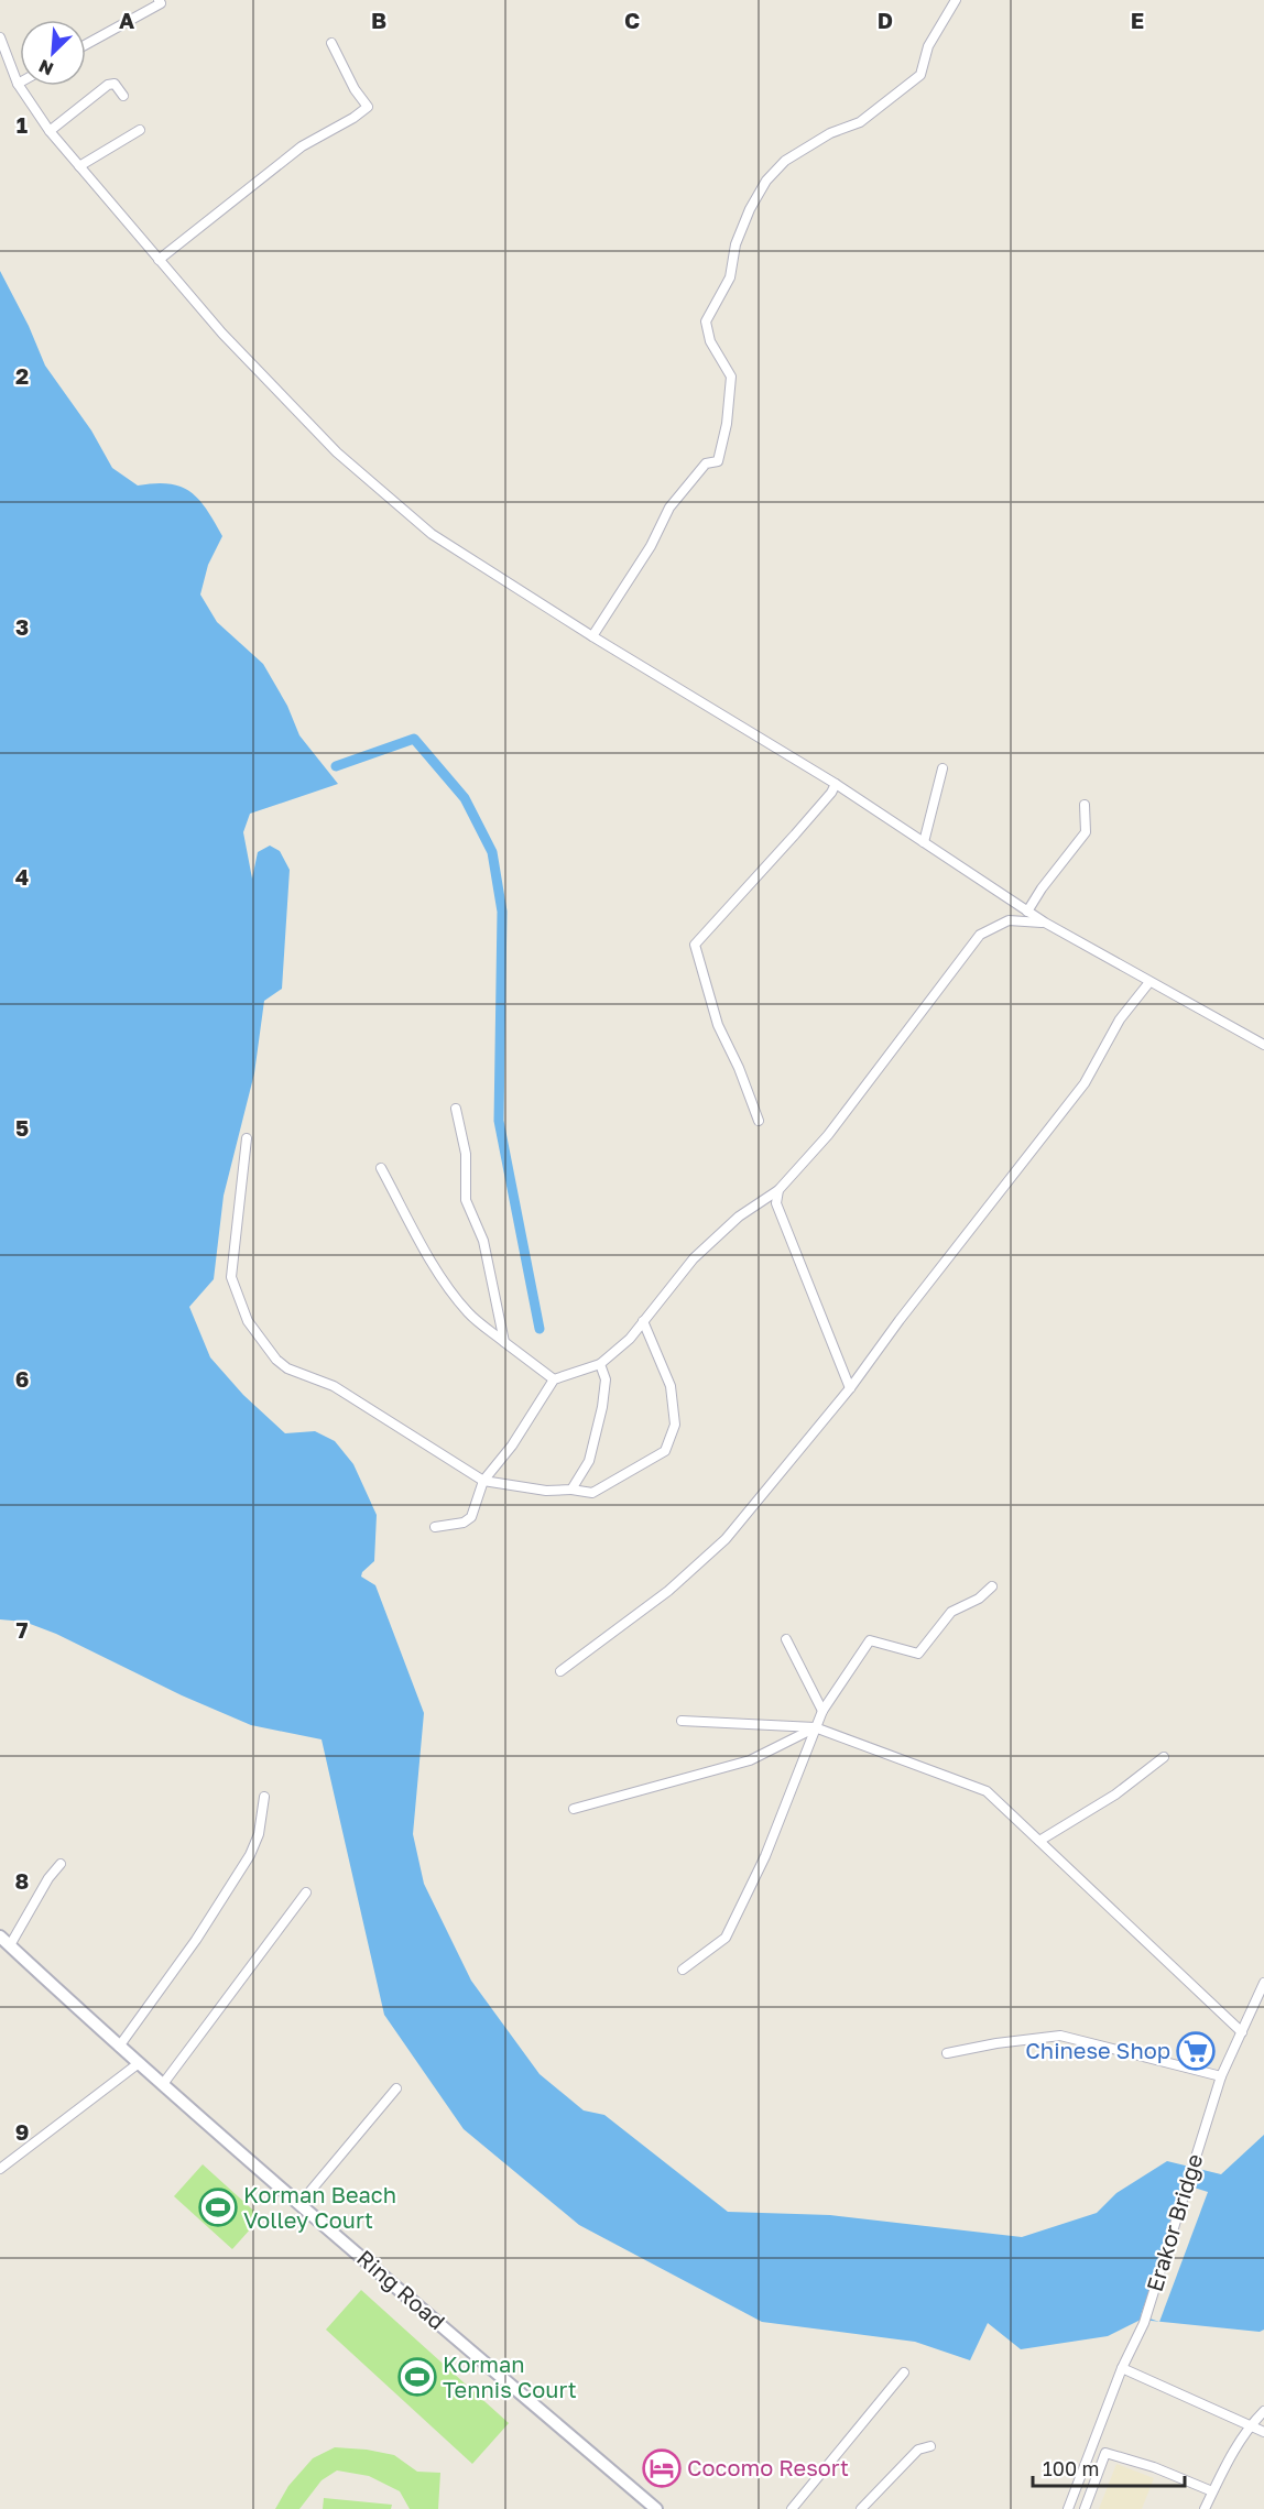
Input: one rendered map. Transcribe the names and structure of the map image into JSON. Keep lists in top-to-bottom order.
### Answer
{
  "streets": {
    "main road": ["Ring Road"],
    "street": ["Erakor Bridge"]
  },
  "places": {
    "supermarket": ["Chinese Shop"],
    "sports": ["Korman Beach Volley Court", "Korman Tennis Court"],
    "hotel": ["Cocomo Resort"]
  },
  "scale_bar": "100 m",
  "north": "bottom left",
  "grid": {
    "columns": [
      "A",
      "B",
      "C",
      "D",
      "E"
    ],
    "rows": [
      "1",
      "2",
      "3",
      "4",
      "5",
      "6",
      "7",
      "8",
      "9"
    ]
  }
}
